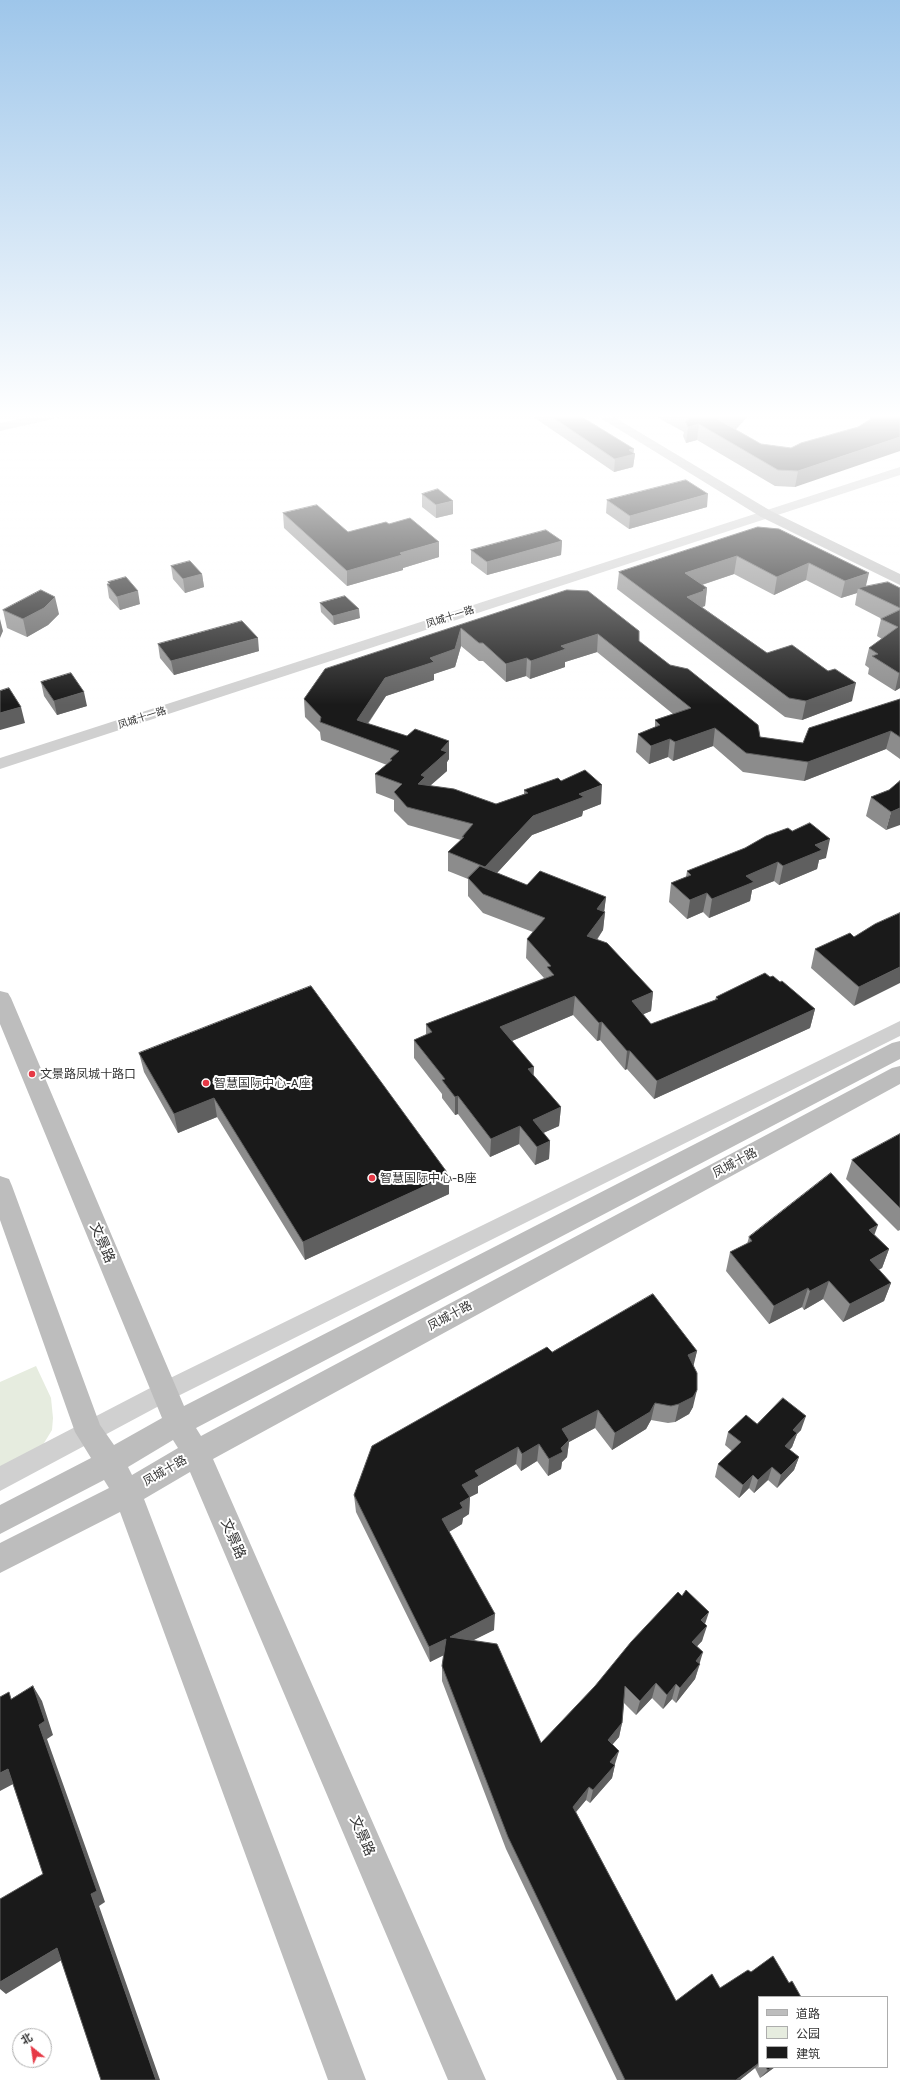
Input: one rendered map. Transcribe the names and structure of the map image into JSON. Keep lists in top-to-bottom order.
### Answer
{
  "streets": {
    "main road": ["凤城十路", "文景路"],
    "street": ["凤城十一路"]
  },
  "crossings": [
    ["凤城十路", "文景路"]
  ],
  "places": ["文景路凤城十路口", "智慧国际中心-A座", "智慧国际中心-B座"],
  "legend": ["道路", "公园", "建筑"],
  "north": "top left"
}
